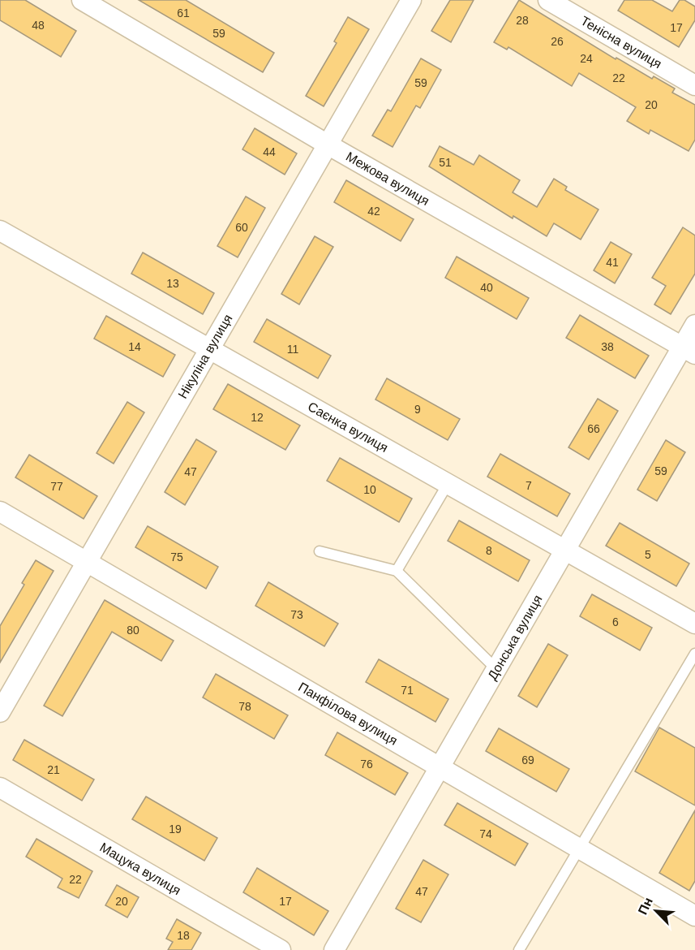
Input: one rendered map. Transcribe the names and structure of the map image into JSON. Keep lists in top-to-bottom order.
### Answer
{
  "streets": {
    "street": [
      "Тенісна вулиця",
      "Межова вулиця",
      "Нікуліна вулиця",
      "Саєнка вулиця",
      "Донська вулиця",
      "Панфілова вулиця",
      "Мацука вулиця"
    ]
  },
  "crossings": [
    ["Межова вулиця", "Нікуліна вулиця"],
    ["Межова вулиця", "Донська вулиця"],
    ["Нікуліна вулиця", "Саєнка вулиця"],
    ["Нікуліна вулиця", "Панфілова вулиця"],
    ["Саєнка вулиця", "Донська вулиця"],
    ["Донська вулиця", "Панфілова вулиця"]
  ],
  "house_numbers": [
    "61",
    "28",
    "48",
    "17",
    "59",
    "26",
    "24",
    "22",
    "59",
    "20",
    "44",
    "51",
    "42",
    "60",
    "41",
    "13",
    "40",
    "14",
    "38",
    "11",
    "9",
    "12",
    "66",
    "59",
    "47",
    "7",
    "77",
    "10",
    "8",
    "5",
    "75",
    "73",
    "6",
    "80",
    "71",
    "78",
    "69",
    "76",
    "21",
    "19",
    "74",
    "22",
    "47",
    "20",
    "17",
    "18"
  ],
  "north": "top left"
}
